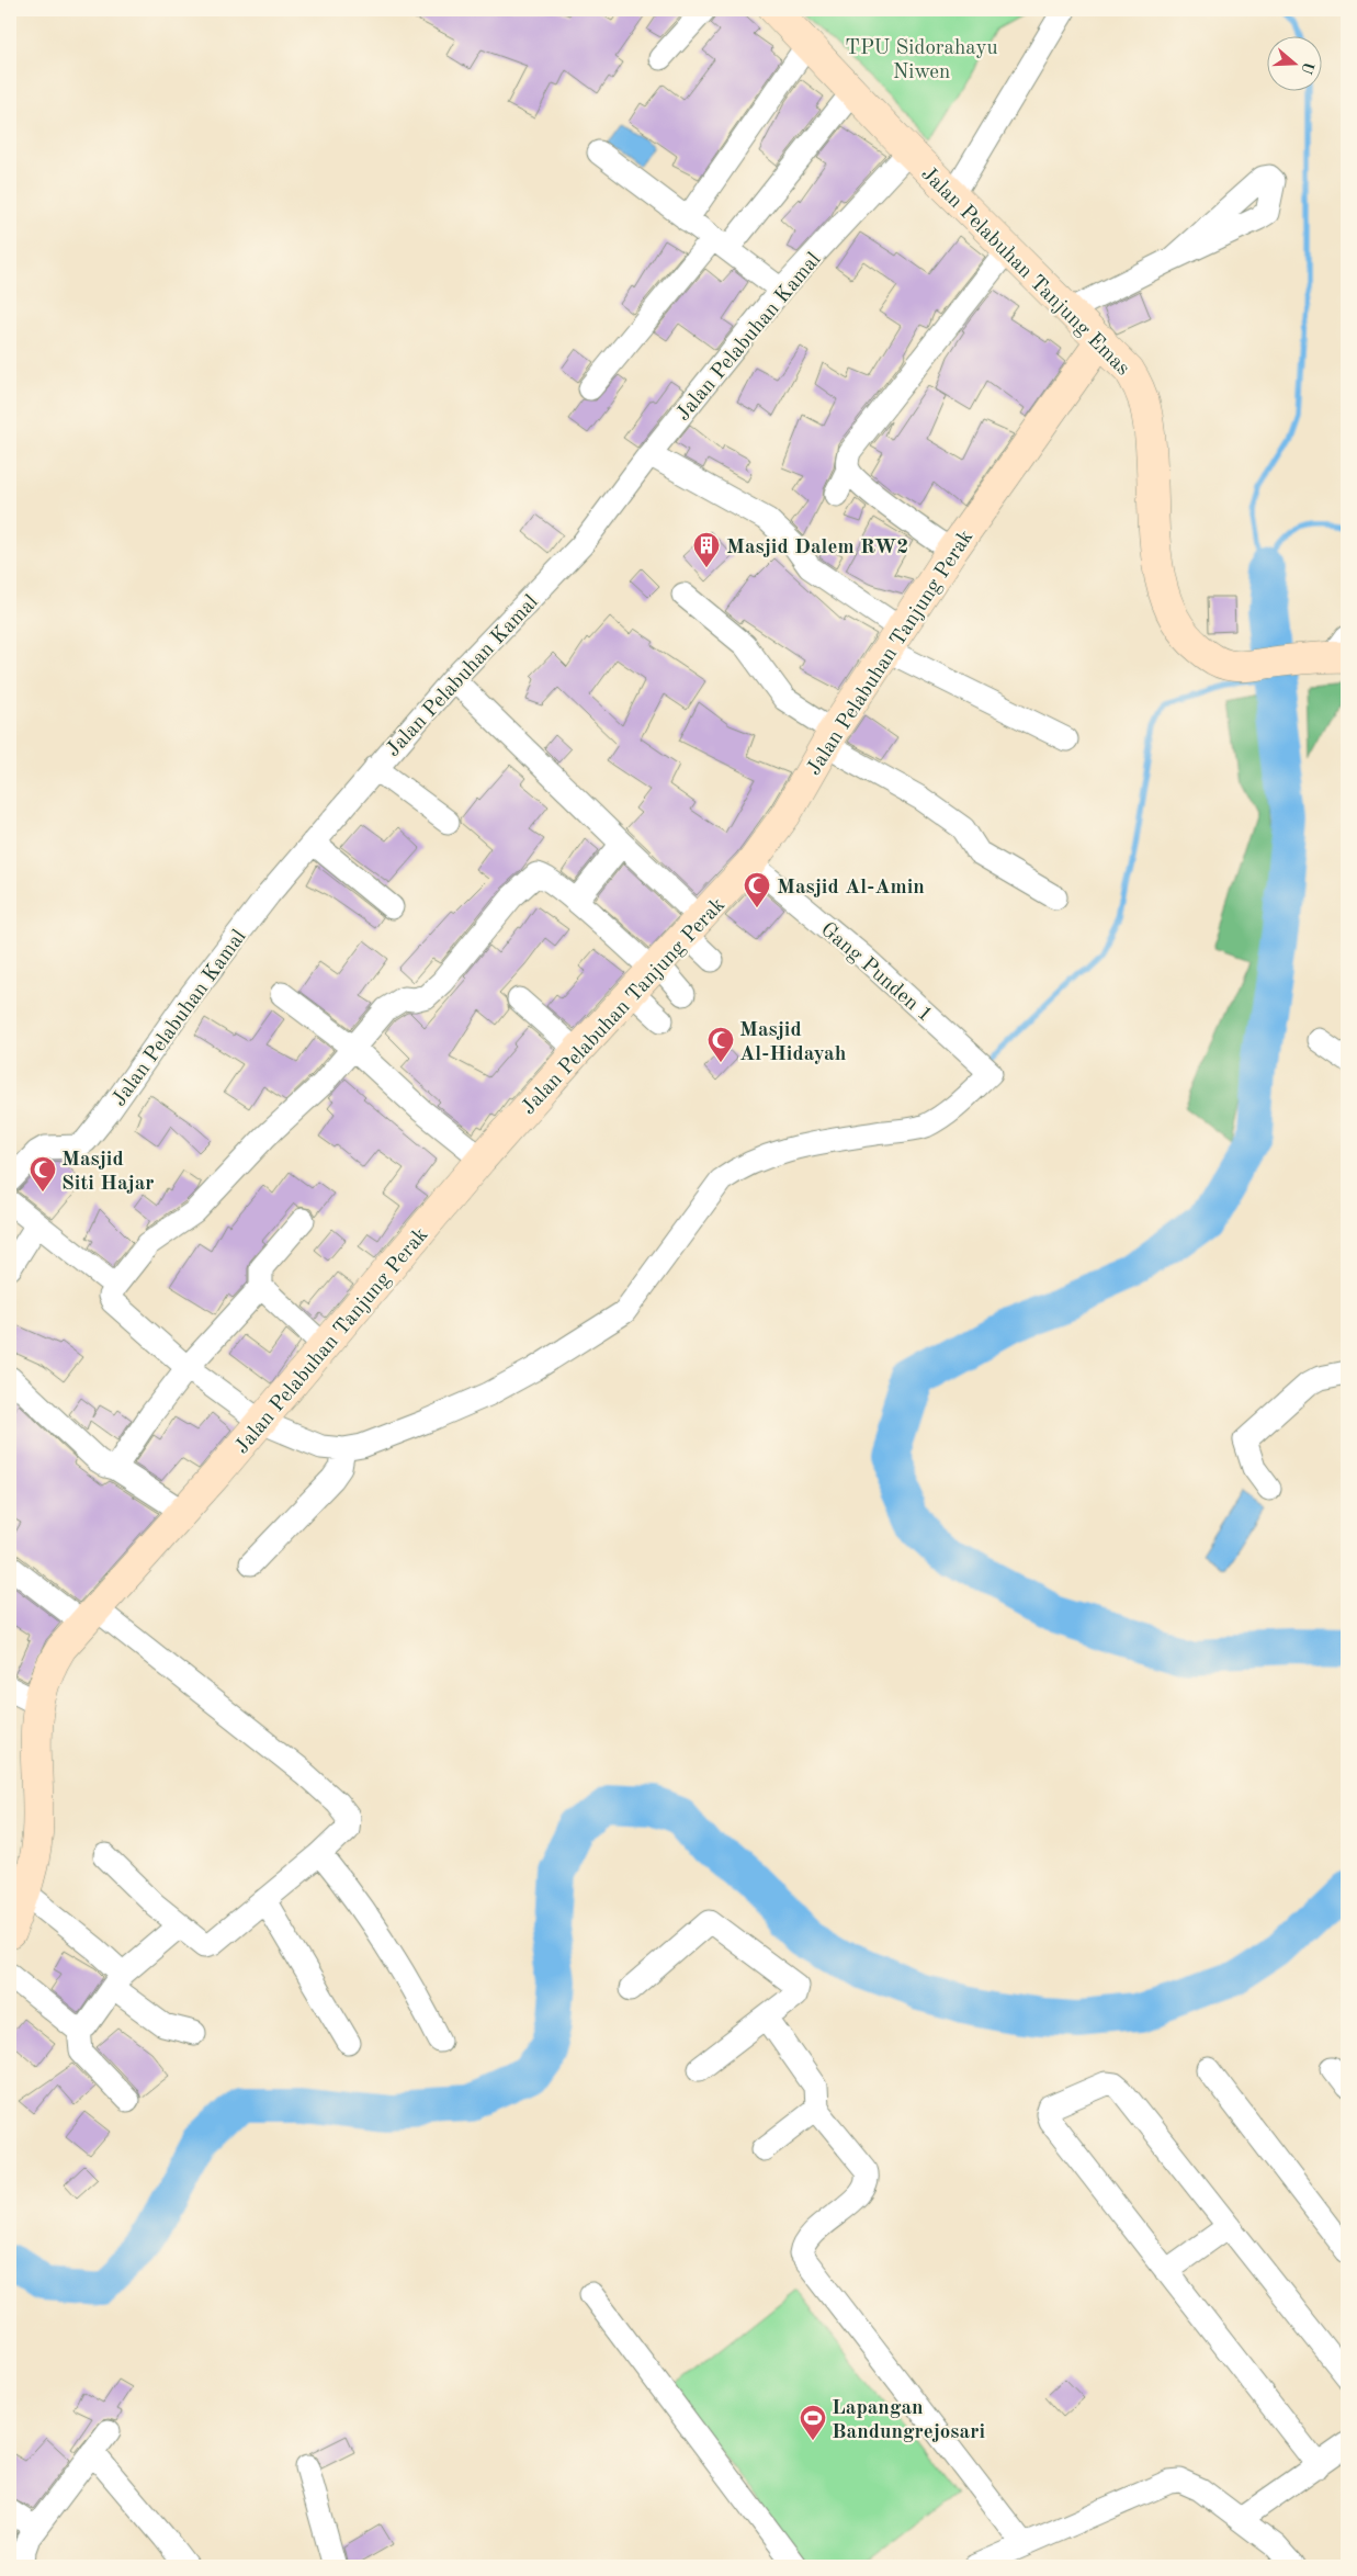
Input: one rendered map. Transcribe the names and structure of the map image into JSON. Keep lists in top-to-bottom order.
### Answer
{
  "streets": {
    "street": [
      "Jalan Pelabuhan Tanjung Emas",
      "Jalan Pelabuhan Kamal",
      "Jalan Pelabuhan Tanjung Perak",
      "Gang Punden 1"
    ]
  },
  "crossings": [
    ["Jalan Pelabuhan Tanjung Emas", "Jalan Pelabuhan Kamal"],
    ["Jalan Pelabuhan Tanjung Emas", "Jalan Pelabuhan Tanjung Perak"],
    ["Jalan Pelabuhan Tanjung Perak", "Gang Punden 1"]
  ],
  "parks": ["TPU Sidorahayu Niwen"],
  "places": {
    "building": ["Masjid Dalem RW2"],
    "mosque": ["Masjid Al-Amin", "Masjid Al-Hidayah", "Masjid Siti Hajar"],
    "sports": ["Lapangan Bandungrejosari"]
  },
  "north": "right"
}
